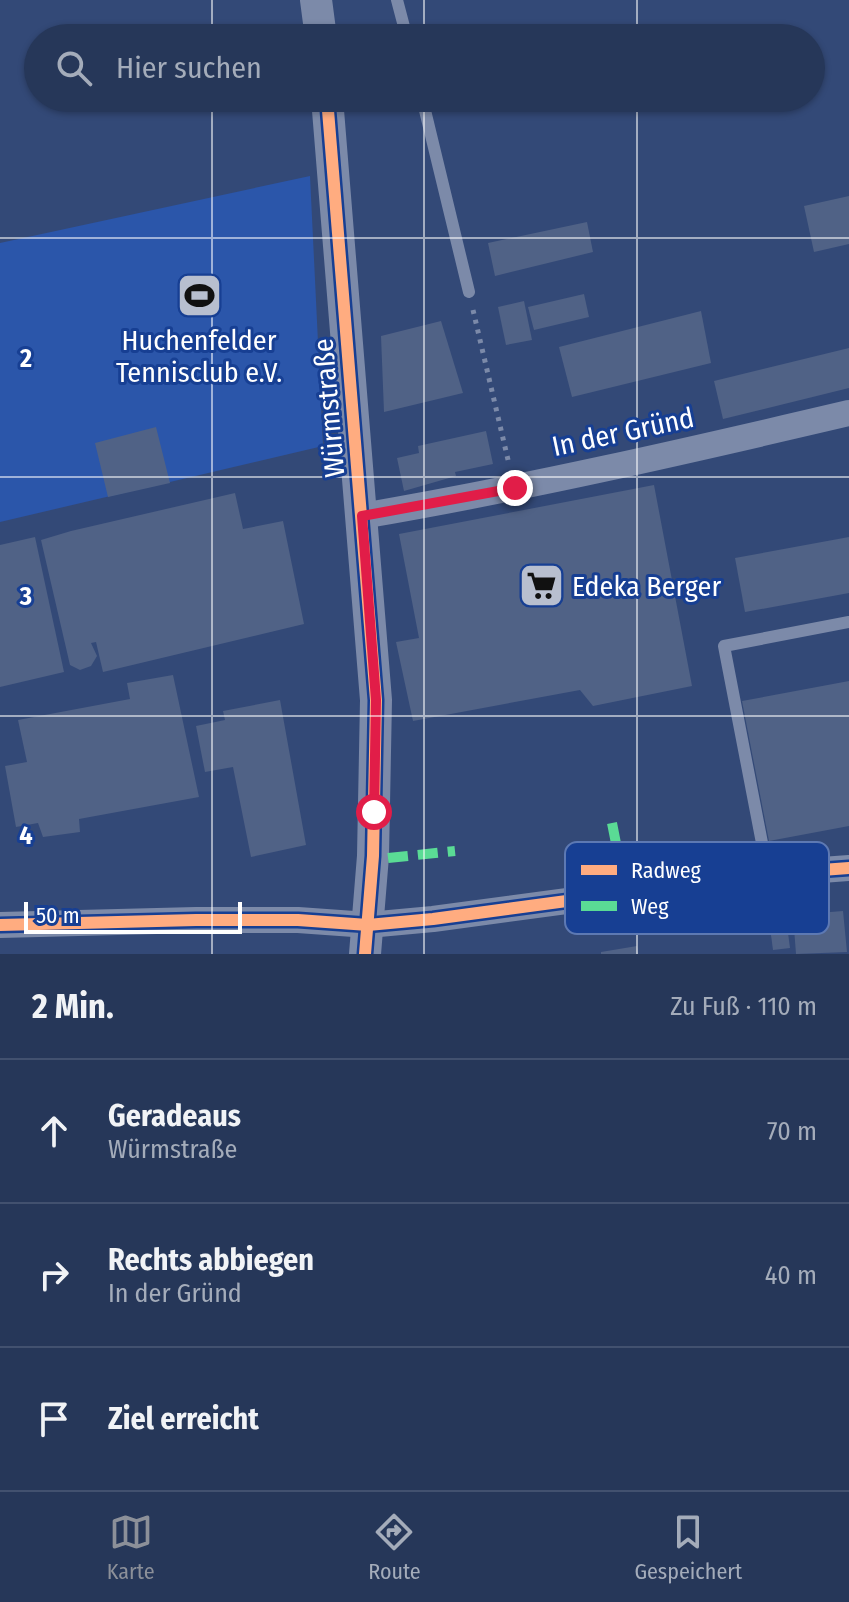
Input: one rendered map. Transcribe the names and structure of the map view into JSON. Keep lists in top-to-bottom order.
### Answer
{
  "streets": {
    "street": ["Würmstraße", "In der Gründ"]
  },
  "crossings": [
    ["Würmstraße", "In der Gründ"]
  ],
  "places": {
    "sports": ["Huchenfelder Tennisclub e.V."],
    "supermarket": ["Edeka Berger"]
  },
  "legend": ["Radweg", "Weg"],
  "scale_bar": "50 m",
  "page": {
    "search": "Hier suchen",
    "scale": "50 m",
    "heading": ["2 Min.", "Zu Fuß · 110 m"],
    "list": [
      ["Geradeaus", "Würmstraße", "70 m"],
      ["Rechts abbiegen", "In der Gründ", "40 m"],
      "Ziel erreicht"
    ],
    "nav": ["Karte", "Route", "Gespeichert"]
  },
  "grid": {
    "rows": ["2", "3", "4"]
  }
}
